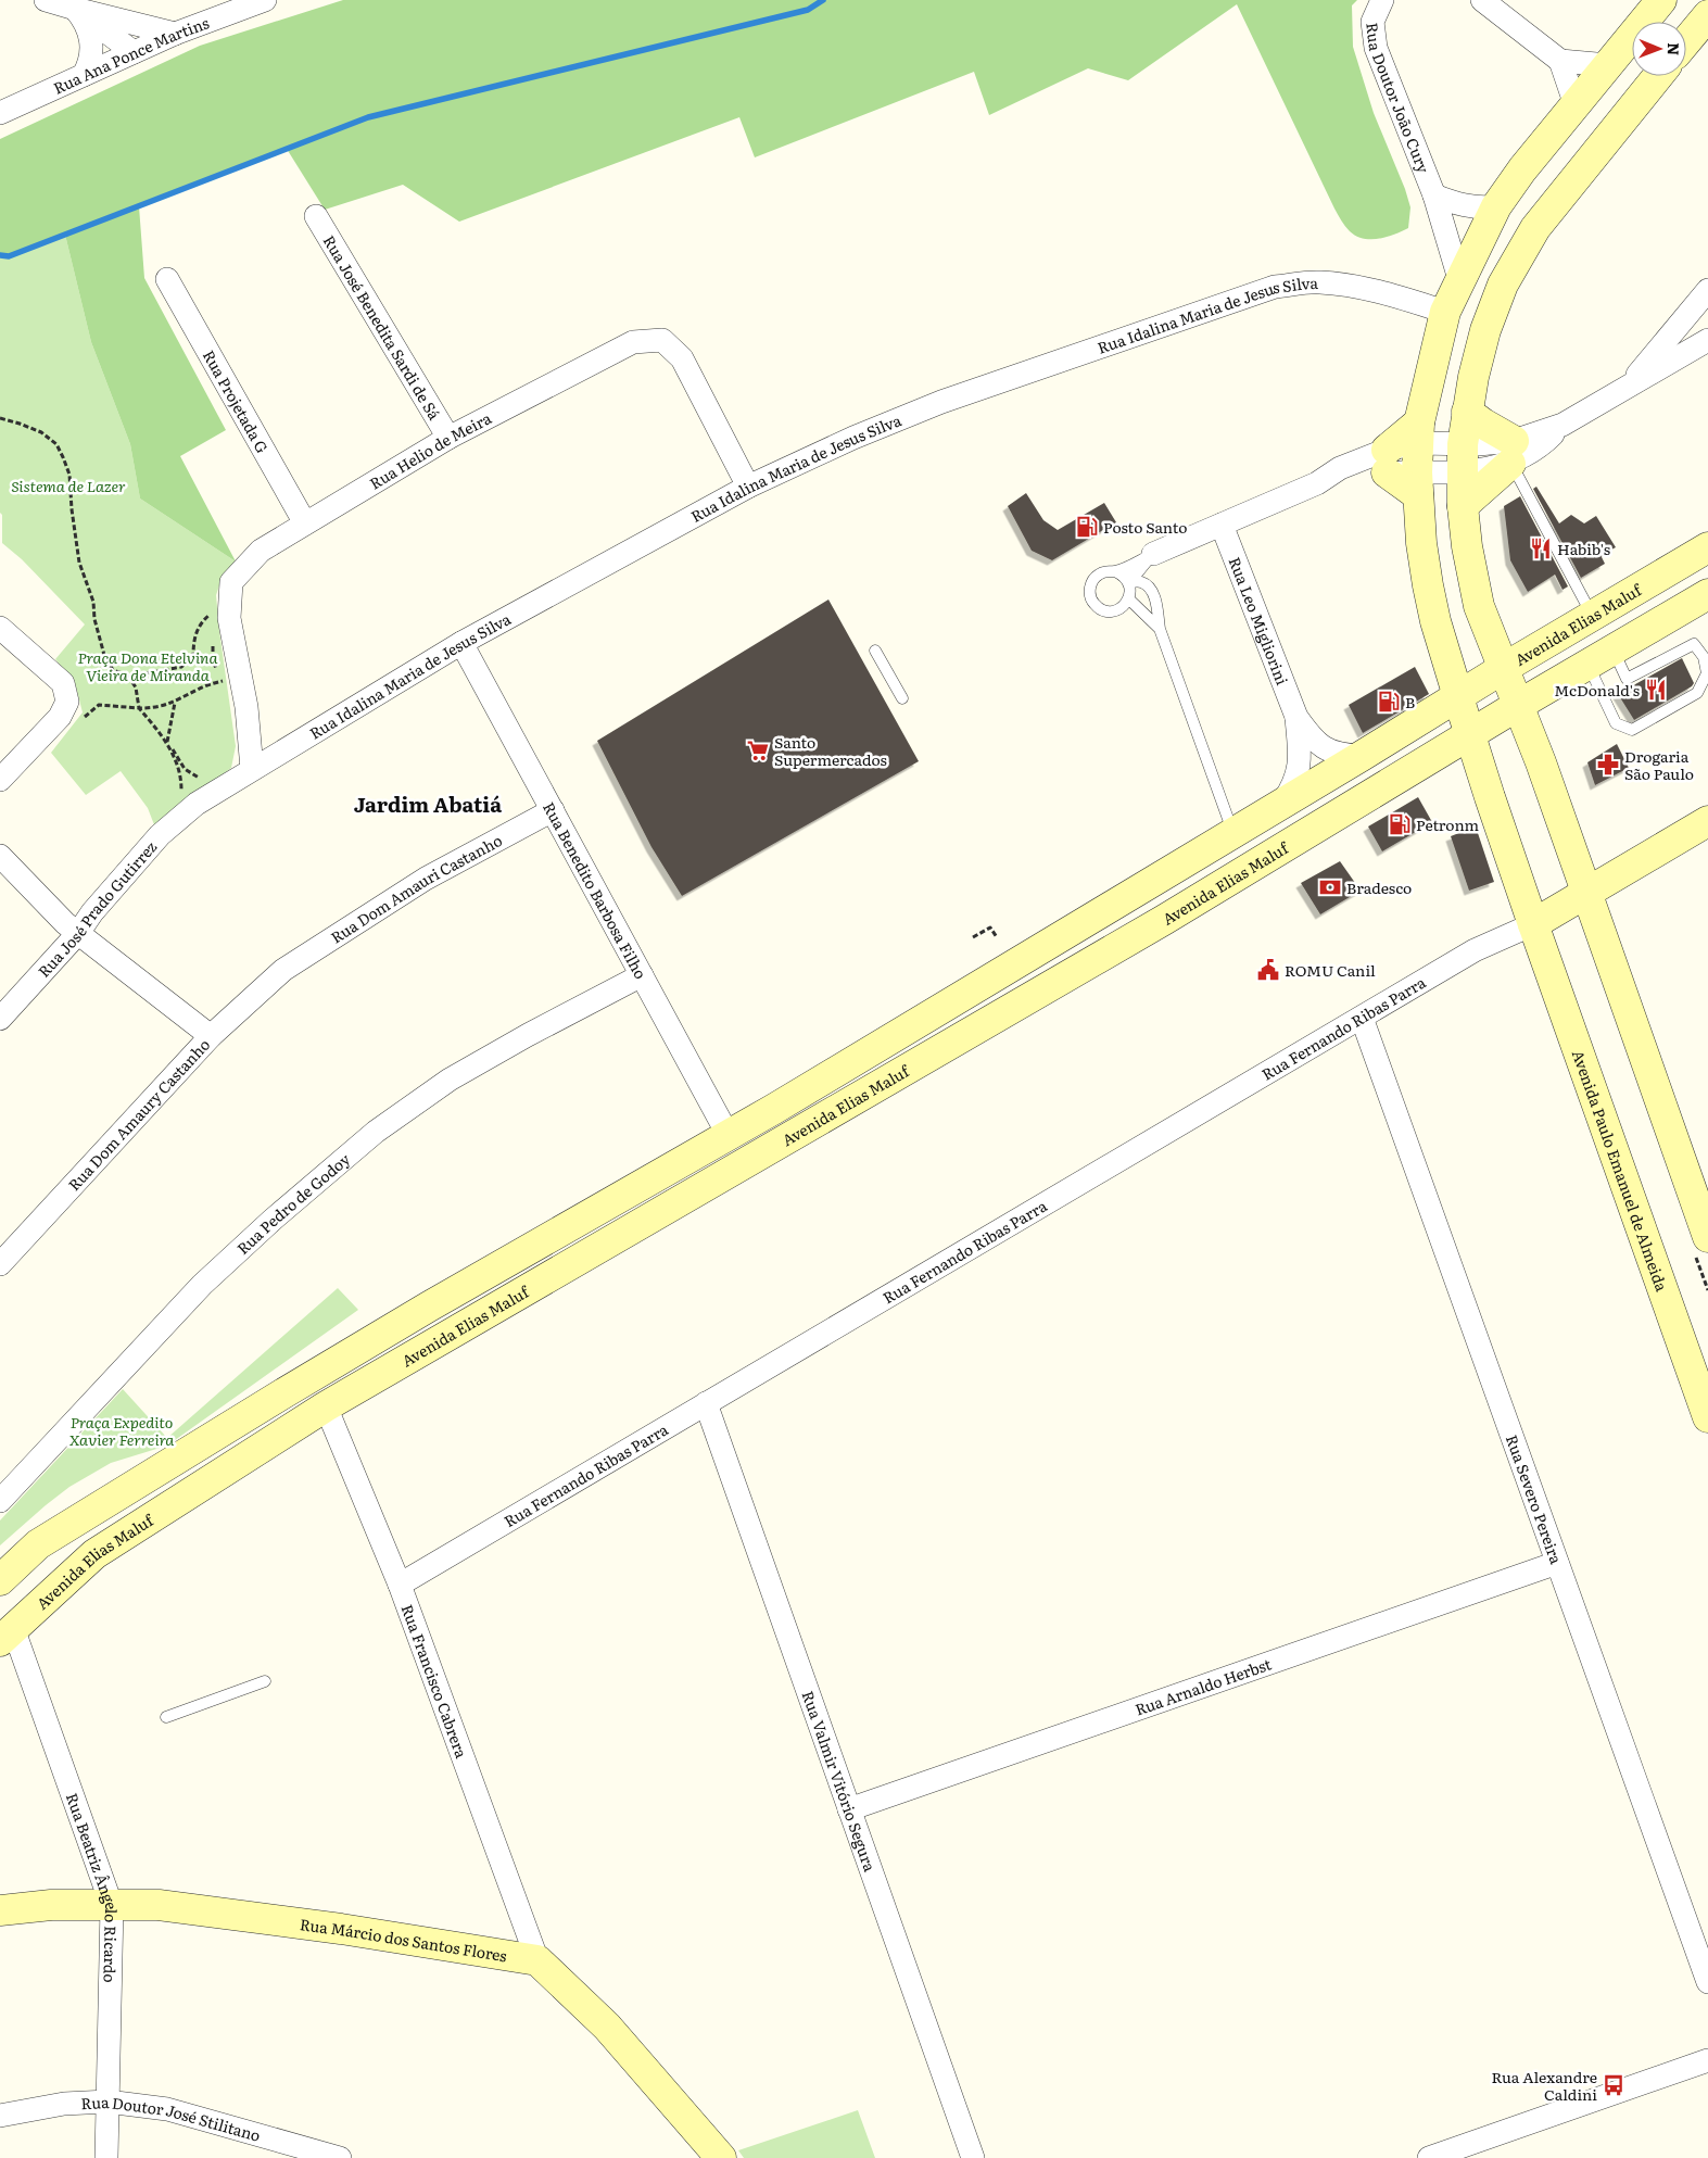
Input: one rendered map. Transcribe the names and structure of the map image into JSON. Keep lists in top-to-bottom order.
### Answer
{
  "streets": {
    "main road": ["Avenida Elias Maluf", "Avenida Paulo Emanuel de Almeida", "Rua Márcio dos Santos Flores"],
    "street": [
      "Rua Ana Ponce Martins",
      "Rua Doutor João Cury",
      "Rua Idalina Maria de Jesus Silva",
      "Rua José Benedita Sardi de Sá",
      "Rua Projetada G",
      "Rua Helio de Meira",
      "Rua Leo Migliorini",
      "Rua Dom Amauri Castanho",
      "Rua Benedito Barbosa Filho",
      "Rua José Prado Gutirrez",
      "Rua Fernando Ribas Parra",
      "Rua Dom Amaury Castanho",
      "Rua Pedro de Godoy",
      "Rua Severo Pereira",
      "Rua Francisco Cabrera",
      "Rua Arnaldo Herbst",
      "Rua Valmir Vitório Segura",
      "Rua Beatriz Ângelo Ricardo",
      "Rua Doutor José Stilitano"
    ]
  },
  "crossings": [
    ["Rua Doutor João Cury", "Avenida Paulo Emanuel de Almeida"],
    ["Rua Idalina Maria de Jesus Silva", "Rua Helio de Meira"],
    ["Rua Idalina Maria de Jesus Silva", "Rua Benedito Barbosa Filho"],
    ["Rua Idalina Maria de Jesus Silva", "Rua José Prado Gutirrez"],
    ["Rua Idalina Maria de Jesus Silva", "Avenida Paulo Emanuel de Almeida"],
    ["Rua José Benedita Sardi de Sá", "Rua Helio de Meira"],
    ["Rua Projetada G", "Rua Helio de Meira"],
    ["Rua Leo Migliorini", "Avenida Elias Maluf"],
    ["Avenida Elias Maluf", "Rua Benedito Barbosa Filho"],
    ["Avenida Elias Maluf", "Avenida Paulo Emanuel de Almeida"],
    ["Avenida Elias Maluf", "Rua Francisco Cabrera"],
    ["Avenida Elias Maluf", "Rua Beatriz Ângelo Ricardo"],
    ["Rua Dom Amauri Castanho", "Rua Benedito Barbosa Filho"],
    ["Rua Dom Amauri Castanho", "Rua Dom Amaury Castanho"],
    ["Rua Benedito Barbosa Filho", "Rua Pedro de Godoy"],
    ["Rua Fernando Ribas Parra", "Avenida Paulo Emanuel de Almeida"],
    ["Rua Fernando Ribas Parra", "Rua Severo Pereira"],
    ["Rua Fernando Ribas Parra", "Rua Francisco Cabrera"],
    ["Rua Fernando Ribas Parra", "Rua Valmir Vitório Segura"],
    ["Rua Severo Pereira", "Rua Arnaldo Herbst"],
    ["Rua Francisco Cabrera", "Rua Márcio dos Santos Flores"],
    ["Rua Arnaldo Herbst", "Rua Valmir Vitório Segura"],
    ["Rua Beatriz Ângelo Ricardo", "Rua Márcio dos Santos Flores"],
    ["Rua Beatriz Ângelo Ricardo", "Rua Doutor José Stilitano"]
  ],
  "districts": ["Jardim Abatiá"],
  "parks": ["Sistema de Lazer", "Praça Dona Etelvina Vieira de Miranda", "Praça Expedito Xavier Ferreira"],
  "places": {
    "fuel station": ["Posto Santo", "B", "Petronm"],
    "restaurant": ["Habib's", "McDonald's"],
    "supermarket": ["Santo Supermercados"],
    "pharmacy": ["Drogaria São Paulo"],
    "bank": ["Bradesco"],
    "public building": ["ROMU Canil"],
    "bus stop": ["Rua Alexandre Caldini"]
  },
  "north": "right"
}
